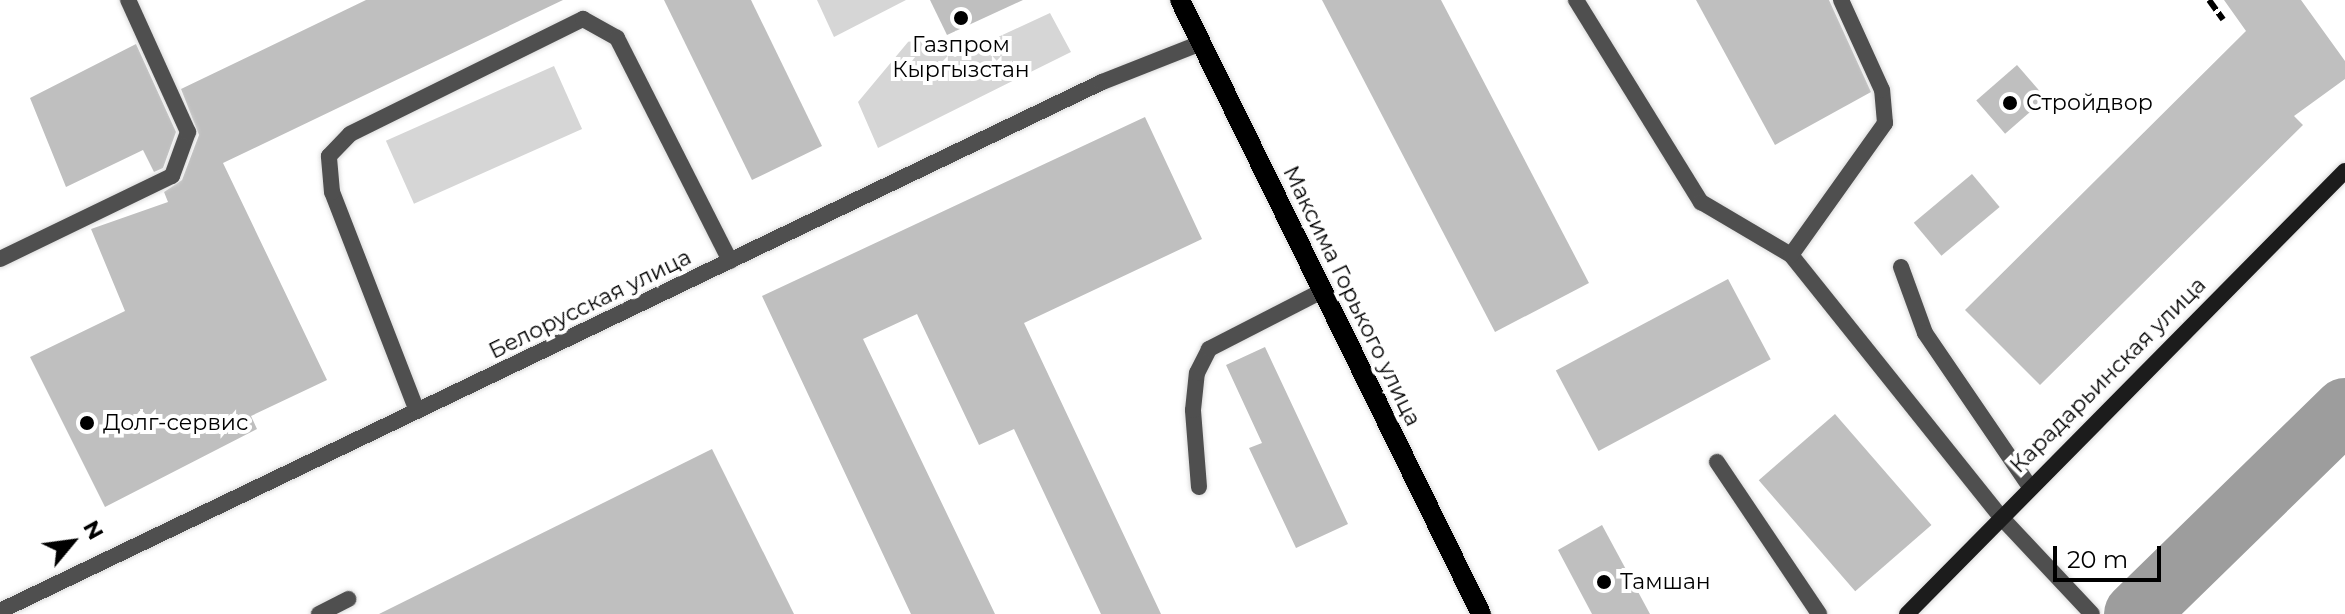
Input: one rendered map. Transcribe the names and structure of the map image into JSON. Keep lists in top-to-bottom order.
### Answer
{
  "streets": {
    "main road": ["Максима Горького улица"],
    "street": ["Белорусская улица", "Карадарьинская улица"]
  },
  "crossings": [
    ["Максима Горького улица", "Белорусская улица"]
  ],
  "places": [
    "Газпром Кыргызстан",
    "Стройдвор",
    "Долг-сервис",
    "Тамшан"
  ],
  "scale_bar": "20 m",
  "north": "top right"
}
